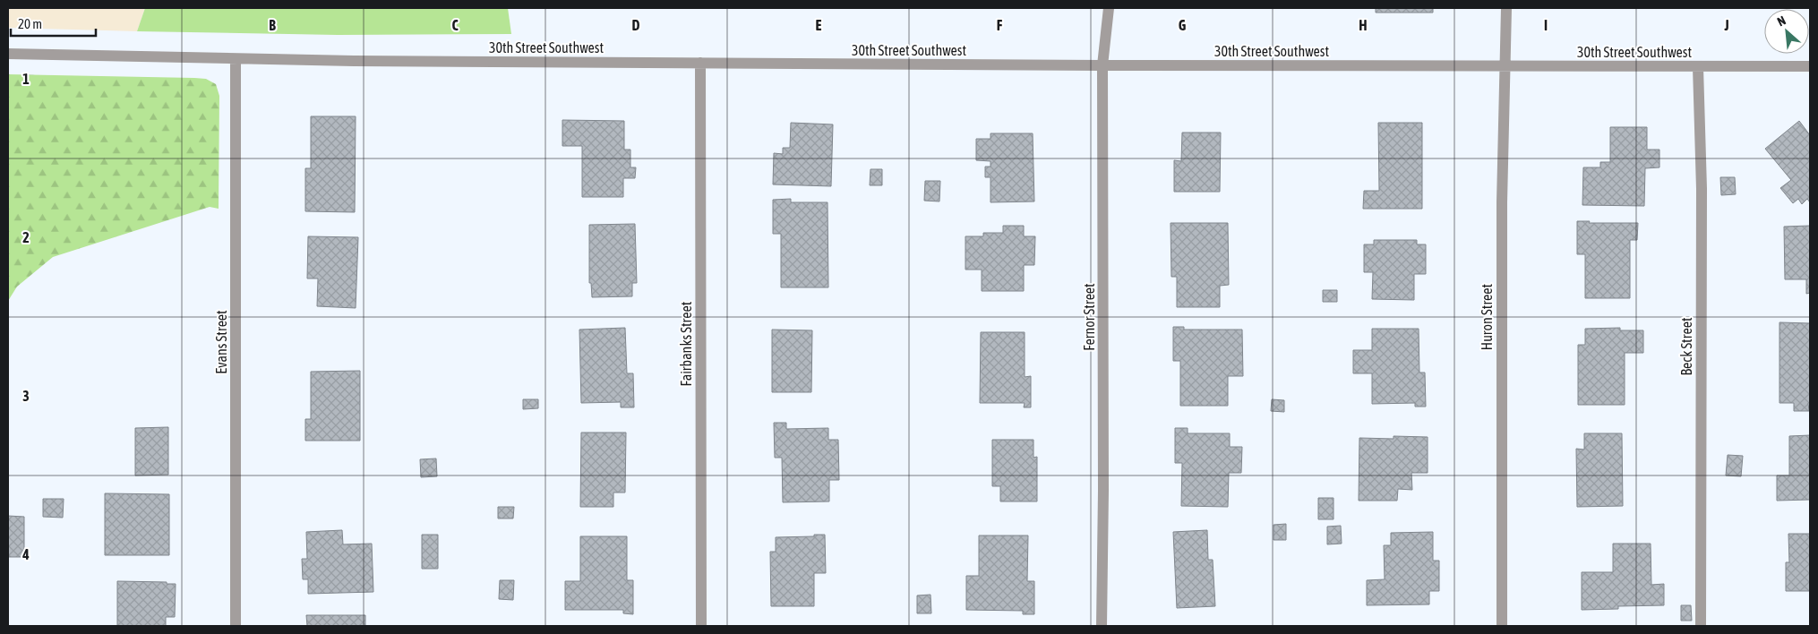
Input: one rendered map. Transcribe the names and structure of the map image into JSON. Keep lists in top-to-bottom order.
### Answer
{
  "streets": {
    "street": [
      "30th Street Southwest",
      "Fernor Street",
      "Huron Street",
      "Evans Street",
      "Fairbanks Street",
      "Beck Street"
    ]
  },
  "crossings": [
    ["30th Street Southwest", "Fernor Street"],
    ["30th Street Southwest", "Huron Street"],
    ["30th Street Southwest", "Evans Street"],
    ["30th Street Southwest", "Fairbanks Street"],
    ["30th Street Southwest", "Beck Street"]
  ],
  "scale_bar": "20 m",
  "north": "top left",
  "grid": {
    "columns": [
      "B",
      "C",
      "D",
      "E",
      "F",
      "G",
      "H",
      "I",
      "J"
    ],
    "rows": [
      "1",
      "2",
      "3",
      "4"
    ]
  }
}
